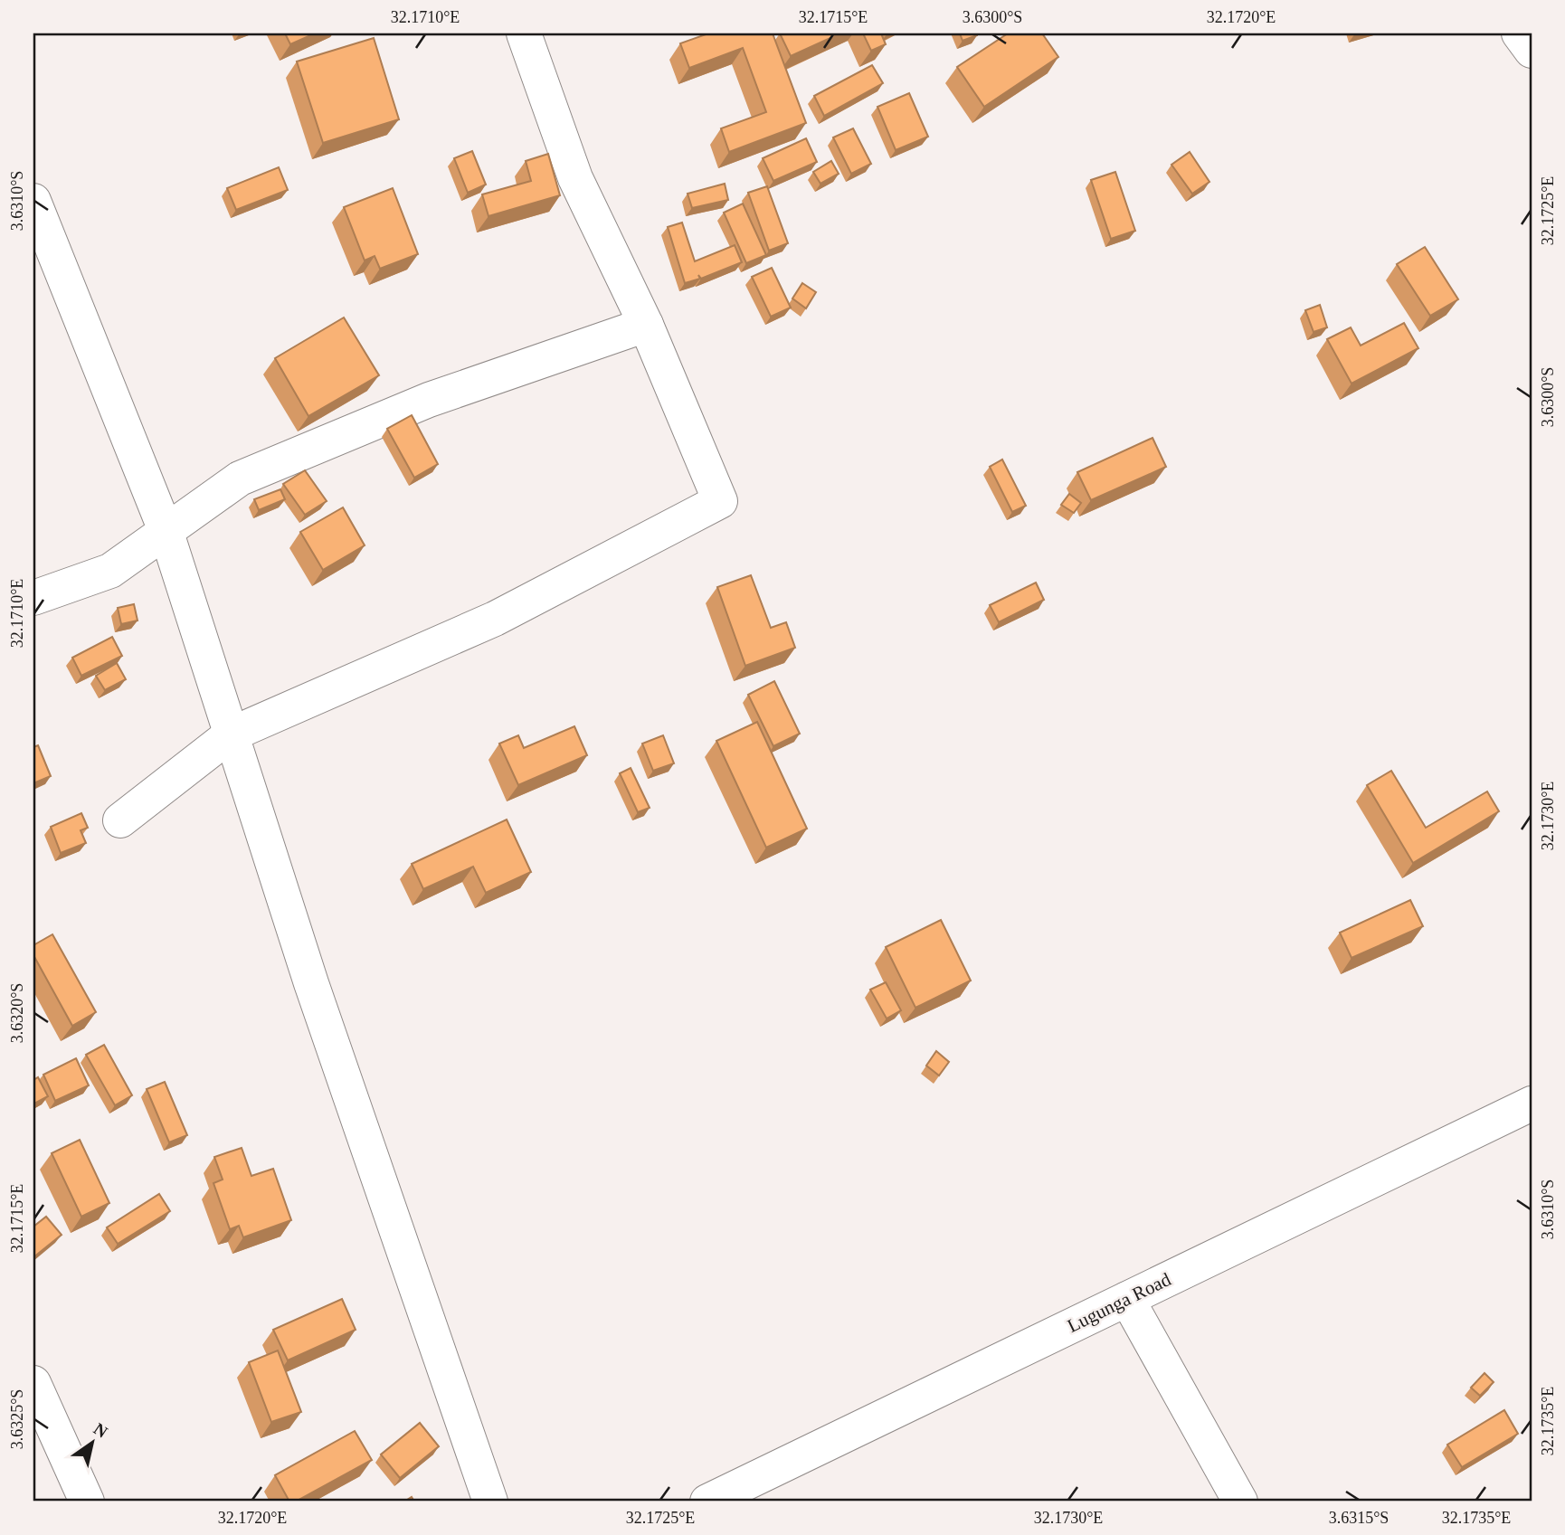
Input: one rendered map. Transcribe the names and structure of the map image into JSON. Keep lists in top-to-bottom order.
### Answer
{
  "streets": {
    "street": ["Lugunga Road"]
  },
  "north": "top right",
  "coordinates": [
    "32.1710°E",
    "32.1715°E",
    "3.6300°S",
    "32.1720°E",
    "3.6310°S",
    "32.1725°E",
    "32.1730°E",
    "3.6320°S",
    "3.6325°S",
    "32.1735°E",
    "3.6315°S"
  ]
}
